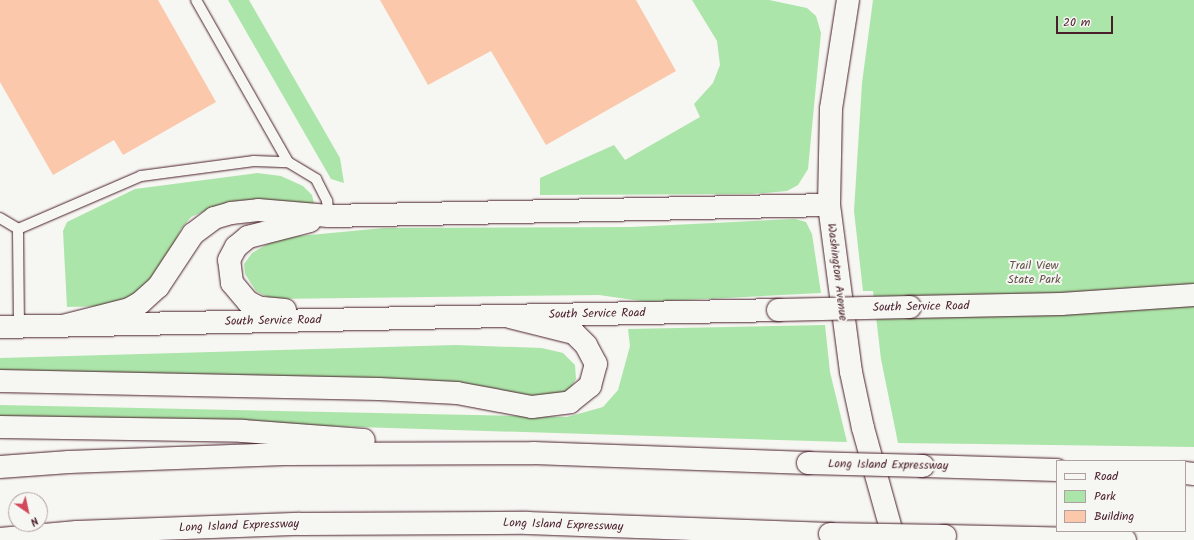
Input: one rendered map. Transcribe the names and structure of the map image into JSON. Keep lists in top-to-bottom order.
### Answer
{
  "streets": {
    "main road": ["Washington Avenue", "South Service Road", "Long Island Expressway"]
  },
  "parks": ["Trail View State Park"],
  "legend": ["Road", "Park", "Building"],
  "scale_bar": "20 m",
  "north": "bottom right"
}
